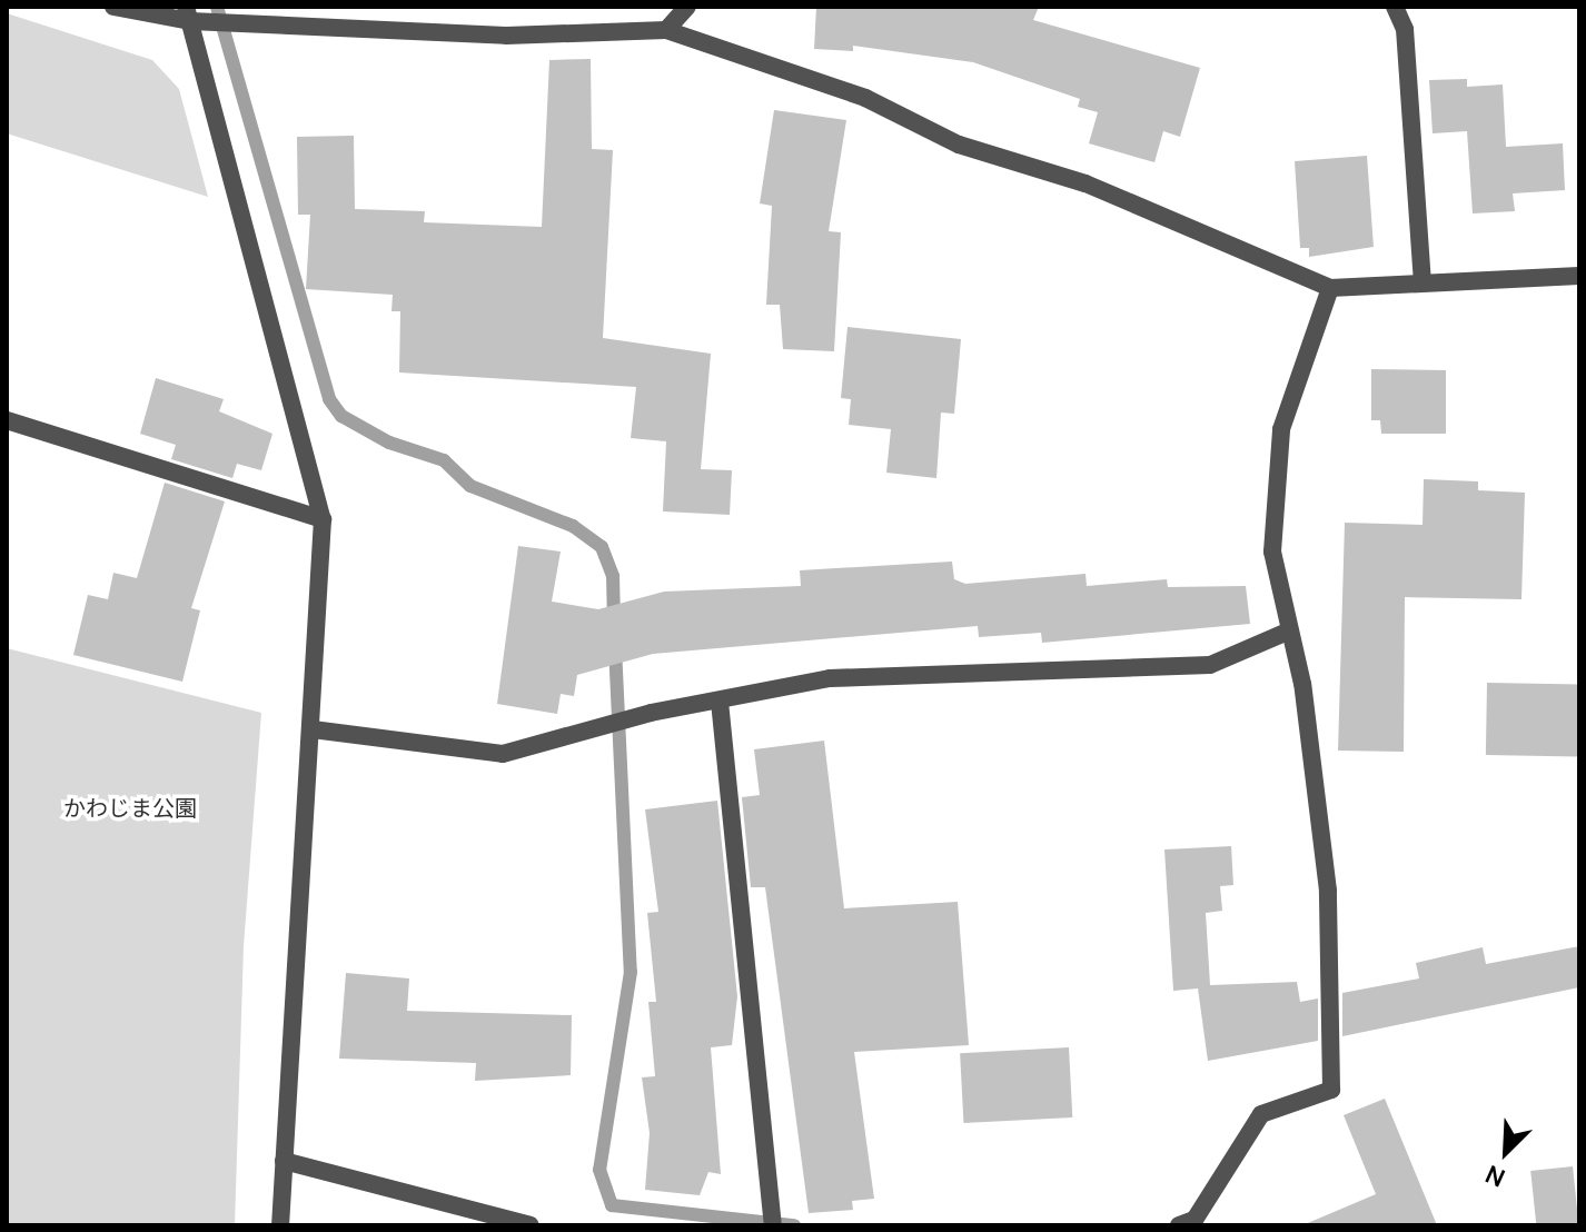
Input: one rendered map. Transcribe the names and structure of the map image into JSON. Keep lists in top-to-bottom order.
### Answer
{
  "parks": ["かわじま公園"],
  "north": "bottom left"
}
